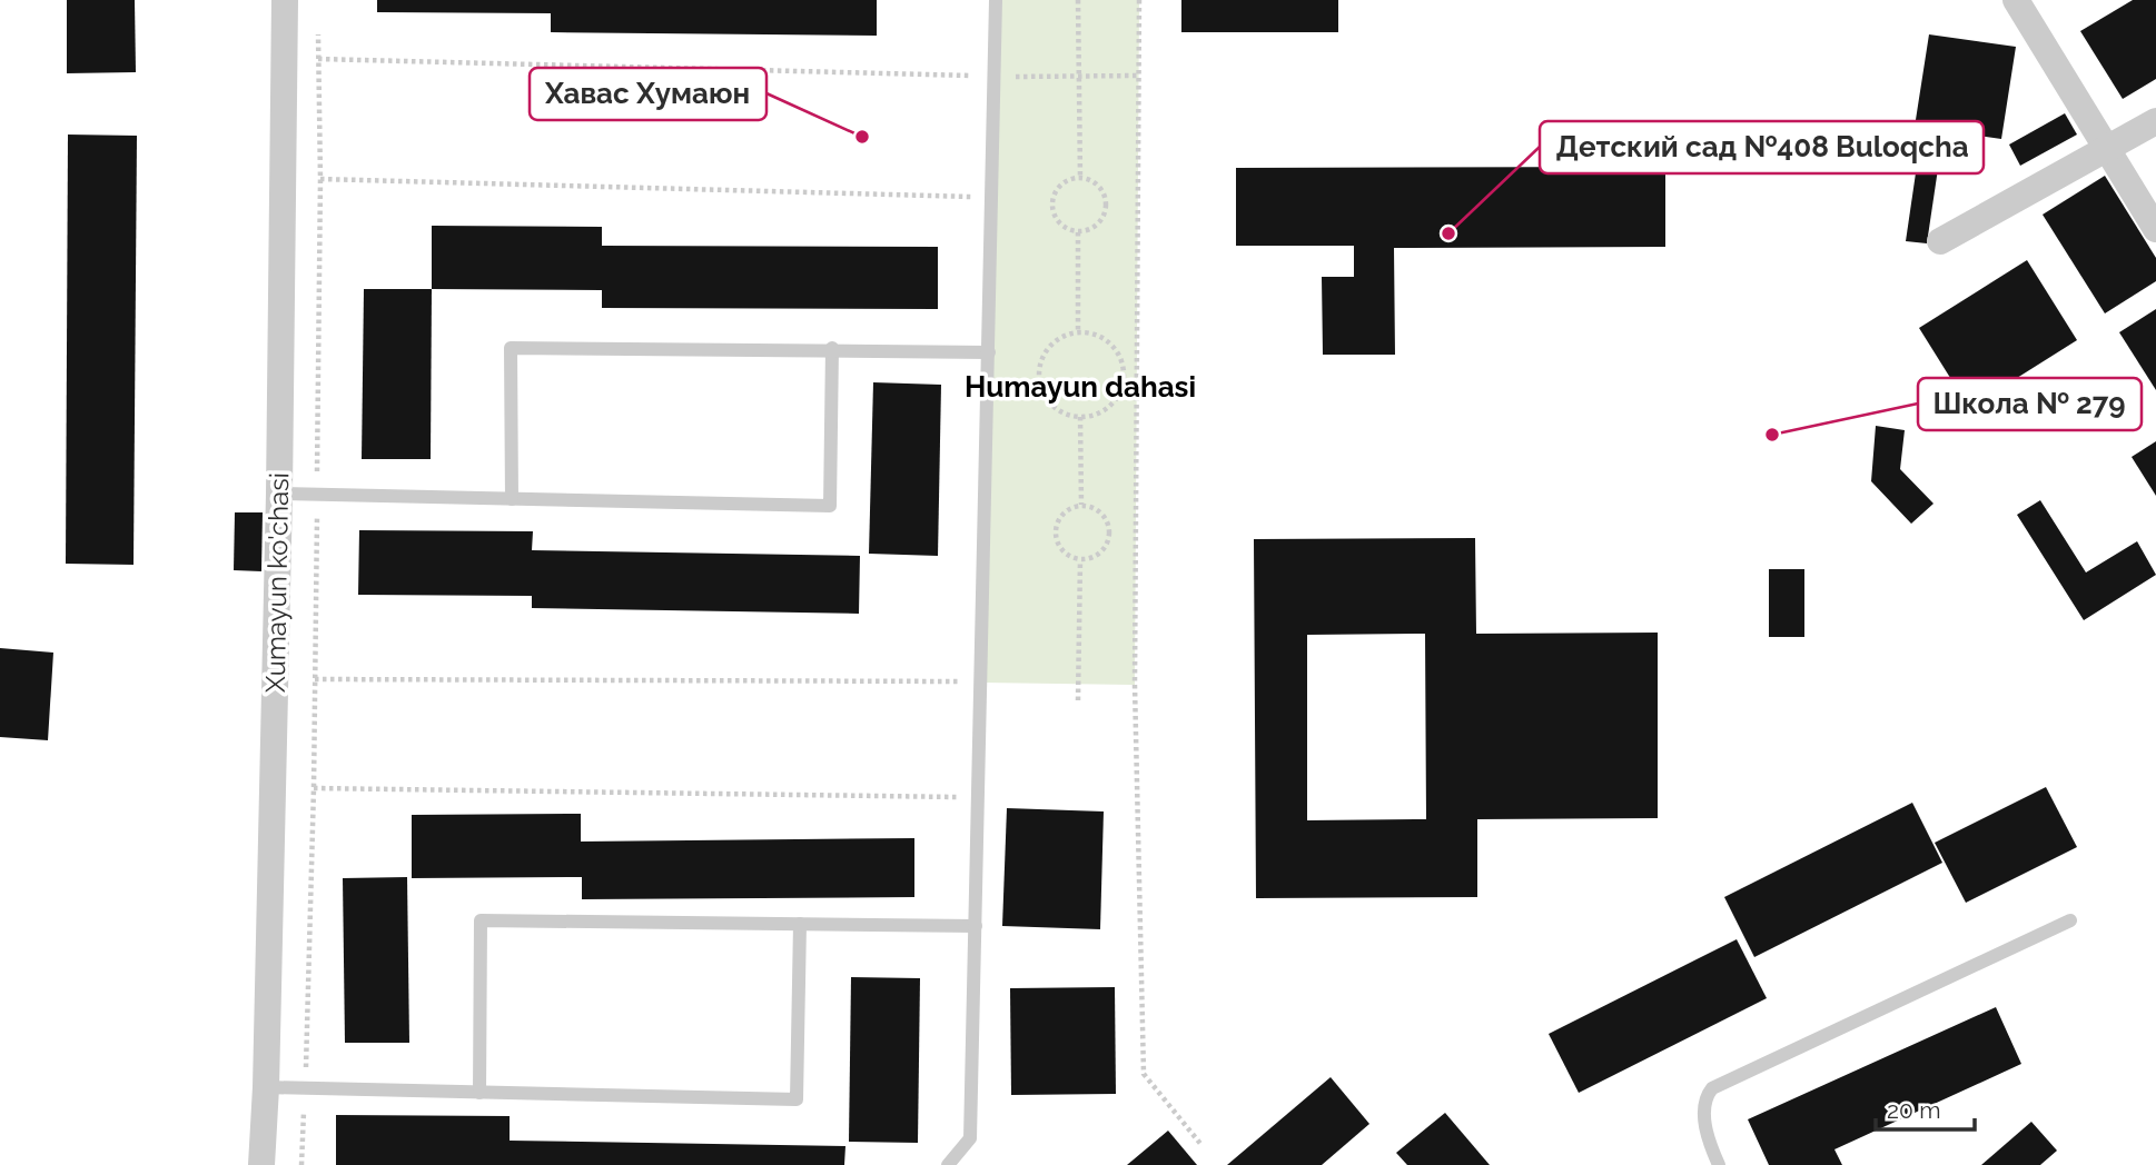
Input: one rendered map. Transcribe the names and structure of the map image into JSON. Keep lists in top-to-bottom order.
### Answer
{
  "streets": {
    "street": ["Xumayun ko'chasi"]
  },
  "districts": ["Humayun dahasi"],
  "places": ["Хавас Хумаюн", "Детский сад №408 Buloqcha", "Школа № 279"],
  "scale_bar": "20 m"
}
